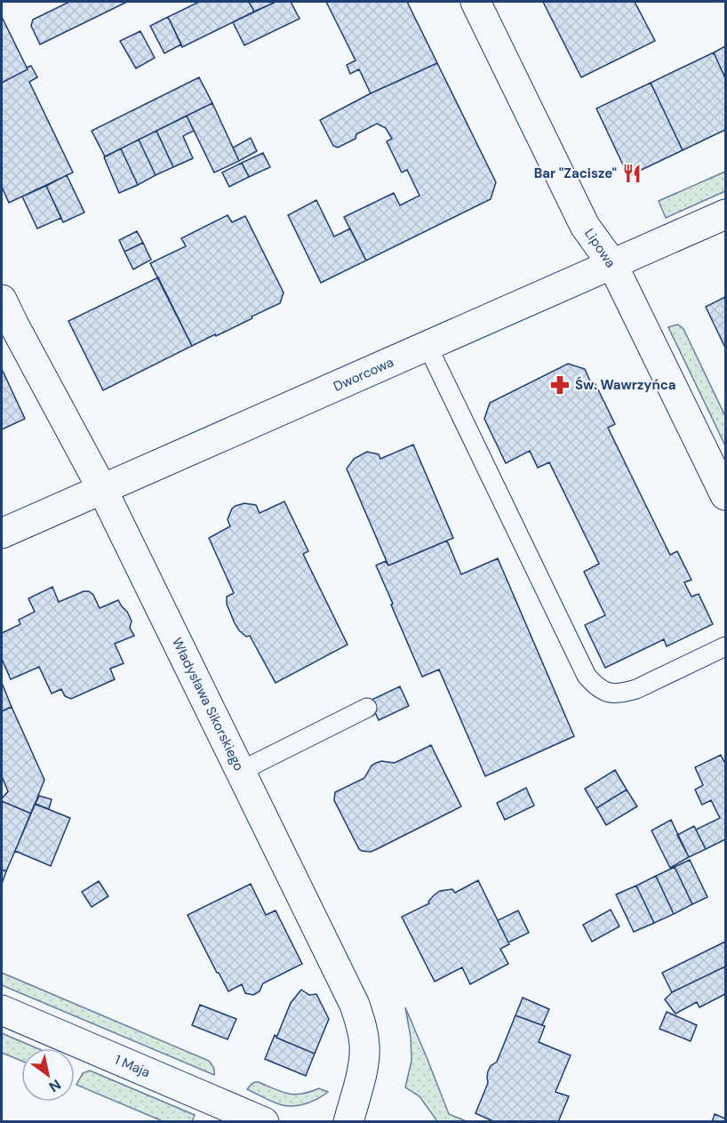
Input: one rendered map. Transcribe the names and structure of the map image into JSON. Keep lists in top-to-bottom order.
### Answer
{
  "streets": {
    "street": [
      "Lipowa",
      "Dworcowa",
      "Władysława Sikorskiego",
      "1 Maja"
    ]
  },
  "crossings": [
    ["Lipowa", "Dworcowa"],
    ["Dworcowa", "Władysława Sikorskiego"]
  ],
  "places": {
    "restaurant": ["Bar \"Zacisze\""],
    "pharmacy": ["Św. Wawrzyńca"]
  },
  "north": "bottom right"
}
